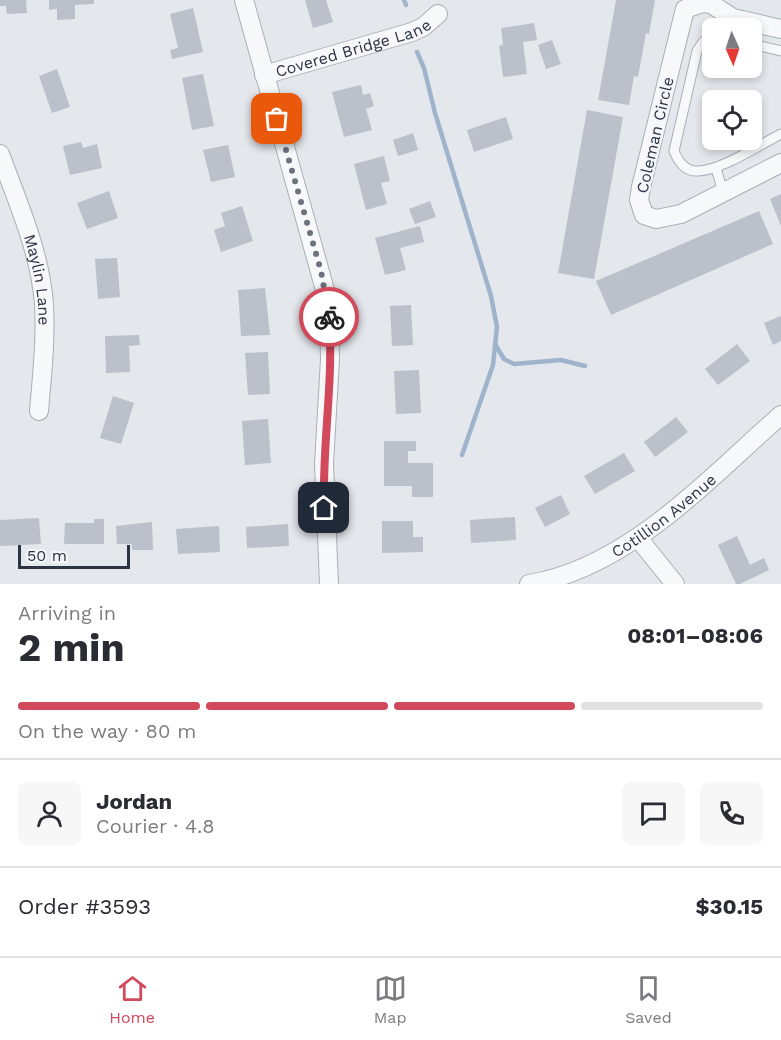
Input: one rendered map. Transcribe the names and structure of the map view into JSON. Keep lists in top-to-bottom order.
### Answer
{
  "streets": {
    "street": [
      "Covered Bridge Lane",
      "Coleman Circle",
      "Maylin Lane",
      "Cotillion Avenue"
    ]
  },
  "scale_bar": "50 m",
  "north": "bottom",
  "page": {
    "scale": "50 m",
    "heading": ["2 min", "Arriving in", "08:01–08:06"],
    "panel": [
      "Jordan",
      "Courier · 4.8",
      "Order #3593",
      "$30.15"
    ],
    "bar": "On the way · 80 m",
    "tabs": ["Home", "Map", "Saved"]
  }
}
